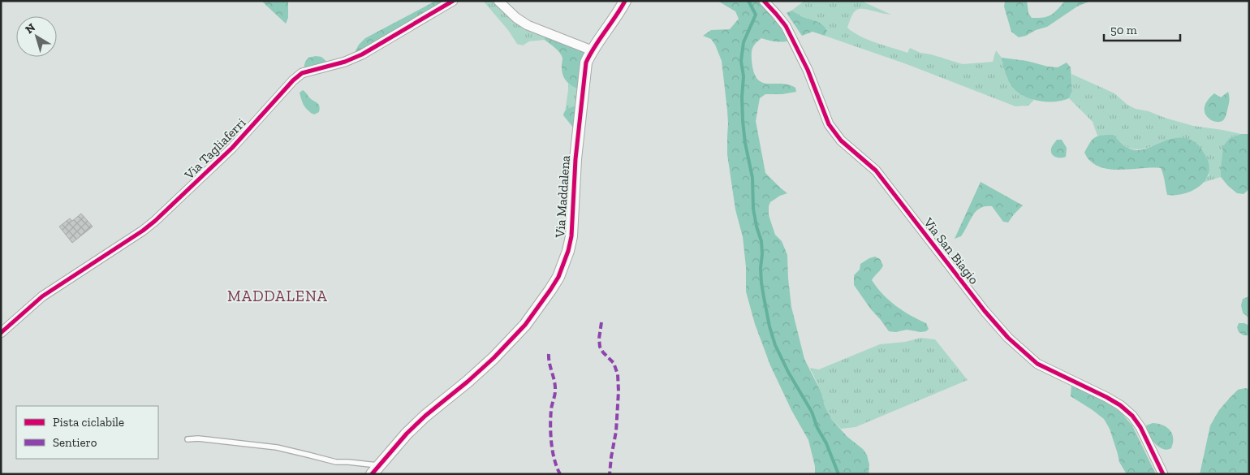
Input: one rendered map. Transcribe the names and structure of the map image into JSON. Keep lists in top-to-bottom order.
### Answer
{
  "streets": {
    "street": ["Via Tagliaferri", "Via Maddalena", "Via San Biagio"]
  },
  "districts": ["MADDALENA"],
  "legend": ["Pista ciclabile", "Sentiero"],
  "scale_bar": "50 m",
  "north": "top left"
}
